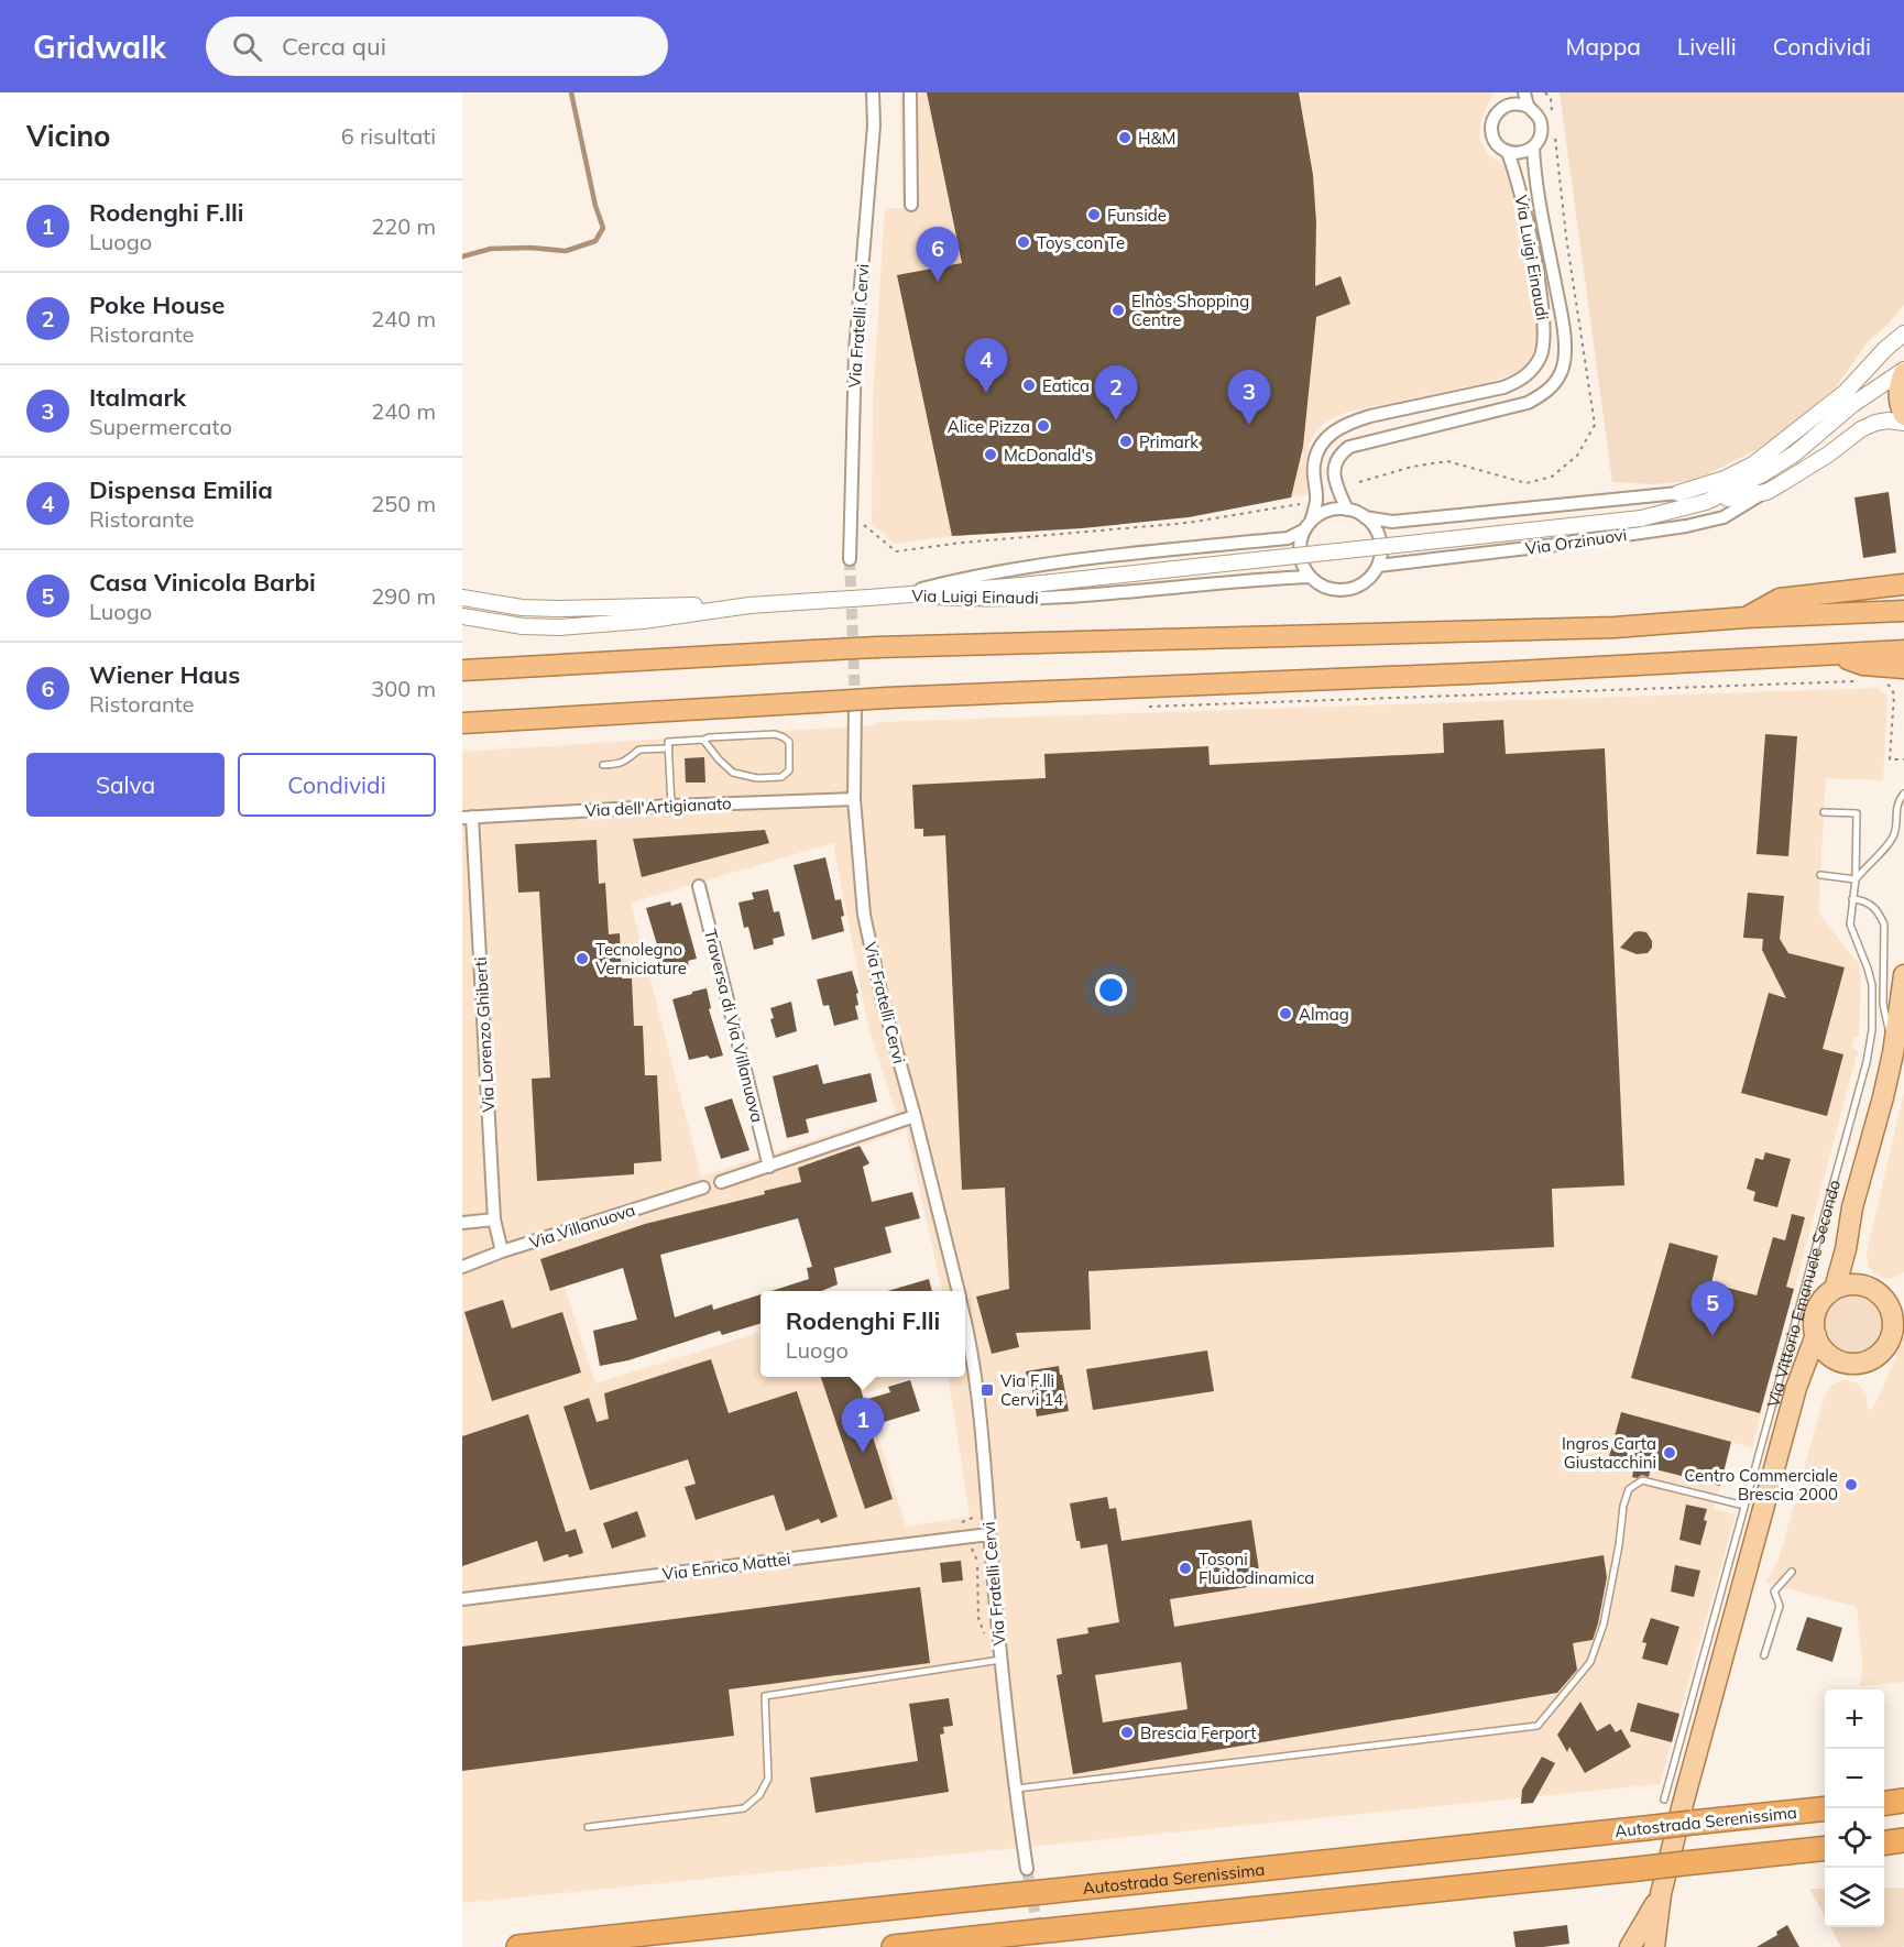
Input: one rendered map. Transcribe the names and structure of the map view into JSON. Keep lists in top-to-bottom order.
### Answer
{
  "streets": {
    "highway": ["Autostrada Serenissima"],
    "main road": ["Via Vittorio Emanuele Secondo"],
    "street": [
      "Via Luigi Einaudi",
      "Via Fratelli Cervi",
      "Via Orzinuovi",
      "Via dell'Artigianato",
      "Traversa di Via Villanuova",
      "Via Lorenzo Ghiberti",
      "Via Villanuova",
      "Via Enrico Mattei"
    ]
  },
  "crossings": [
    ["Via Luigi Einaudi", "Via Orzinuovi"],
    ["Via Fratelli Cervi", "Via dell'Artigianato"],
    ["Via Fratelli Cervi", "Via Enrico Mattei"],
    ["Via dell'Artigianato", "Via Lorenzo Ghiberti"],
    ["Via Lorenzo Ghiberti", "Via Villanuova"]
  ],
  "places": {
    "other": [
      "H&M",
      "Funside",
      "Toys con Te",
      "Elnòs Shopping Centre",
      "Eatica",
      "Alice Pizza",
      "Primark",
      "McDonald's",
      "Tecnolegno Verniciature",
      "Almag",
      "Ingros Carta Giustacchini",
      "Centro Commerciale Brescia 2000",
      "Tosoni Fluidodinamica",
      "Brescia Ferport"
    ],
    "transit": ["Via F.lli Cervi 14"]
  },
  "page": {
    "header": "Gridwalk",
    "search": "Cerca qui",
    "nav": ["Mappa", "Livelli", "Condividi"],
    "heading": ["Vicino", "6 risultati"],
    "list": [
      {
        "mark": "1",
        "name": "Rodenghi F.lli",
        "note": "Luogo",
        "value": "220 m"
      },
      {
        "mark": "2",
        "name": "Poke House",
        "note": "Ristorante",
        "value": "240 m"
      },
      {
        "mark": "3",
        "name": "Italmark",
        "note": "Supermercato",
        "value": "240 m"
      },
      {
        "mark": "4",
        "name": "Dispensa Emilia",
        "note": "Ristorante",
        "value": "250 m"
      },
      {
        "mark": "5",
        "name": "Casa Vinicola Barbi",
        "note": "Luogo",
        "value": "290 m"
      },
      {
        "mark": "6",
        "name": "Wiener Haus",
        "note": "Ristorante",
        "value": "300 m"
      }
    ],
    "pins": [
      "6",
      "4",
      "2",
      "3",
      "5",
      "1"
    ],
    "buttons": ["Salva", "Condividi"],
    "popup": ["Rodenghi F.lli", "Luogo"],
    "map_buttons": ["+", "−"]
  }
}
